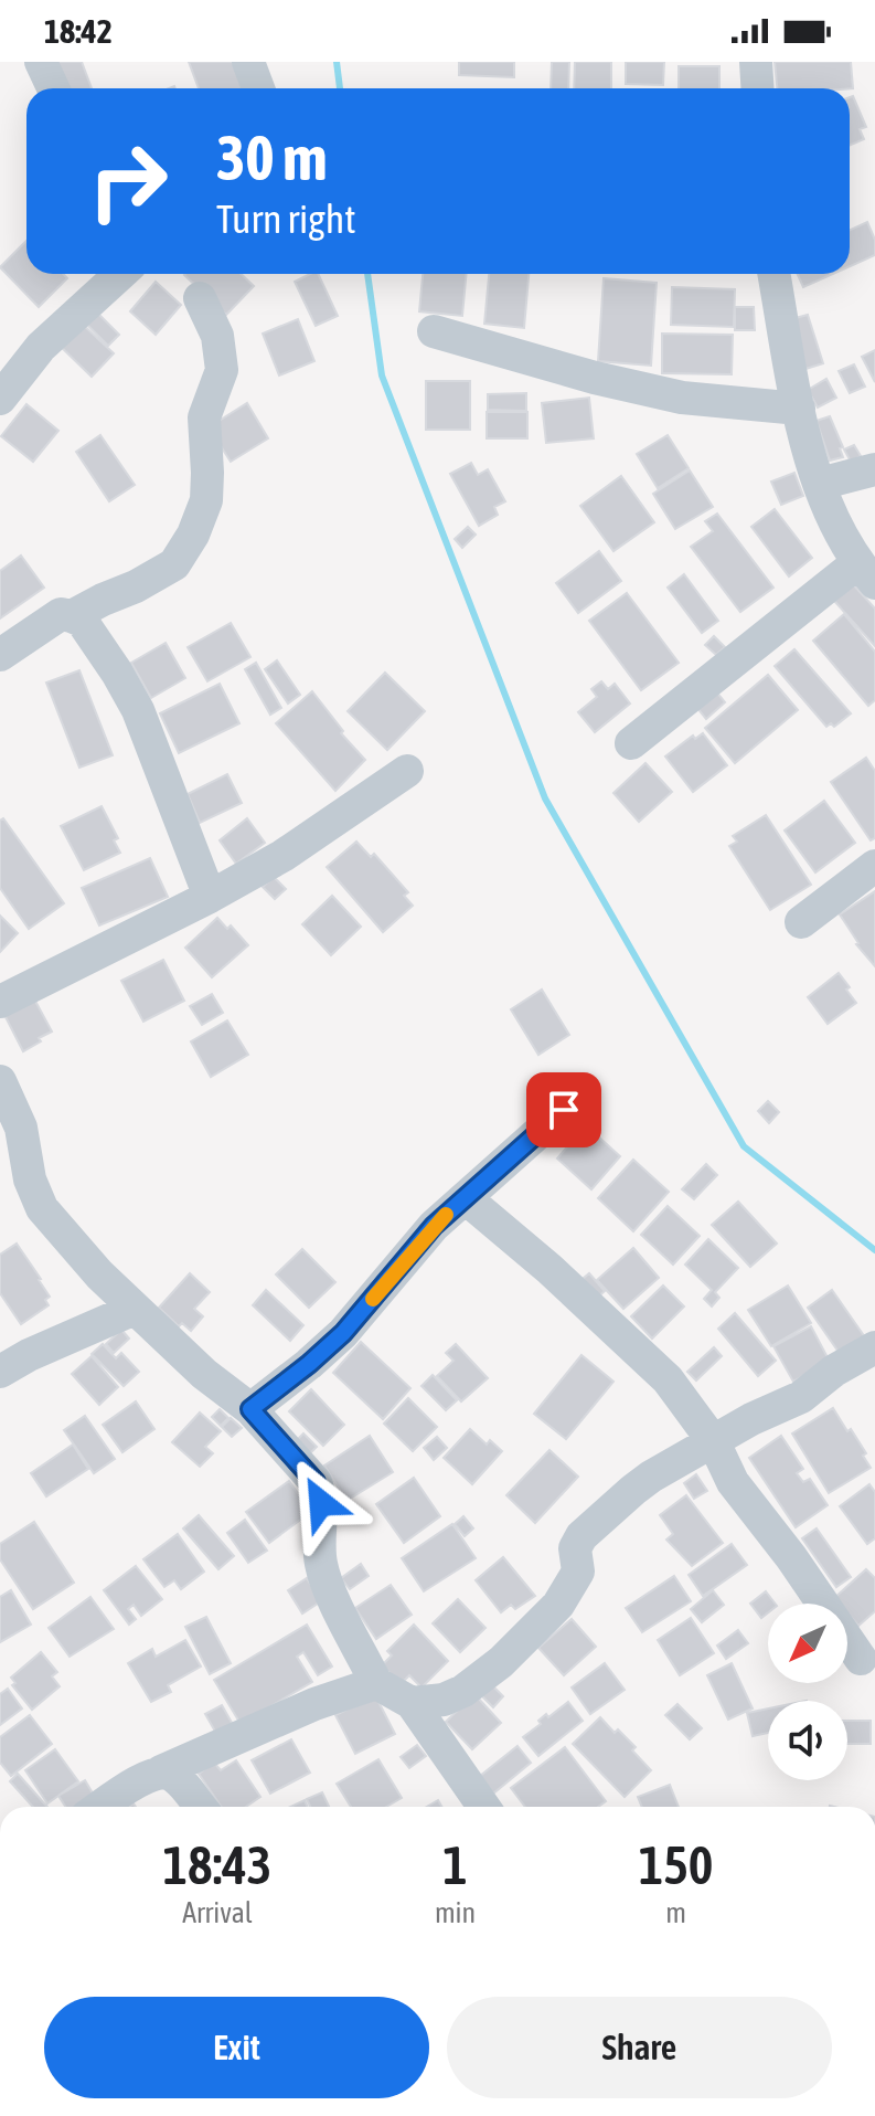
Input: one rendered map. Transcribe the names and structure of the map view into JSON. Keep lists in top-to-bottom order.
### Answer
{
  "north": "bottom left",
  "page": {
    "status": "18:42",
    "turn": ["30 m", "Turn right"],
    "eta": [
      "18:43",
      "Arrival",
      "1",
      "min",
      "150",
      "m"
    ],
    "buttons": ["Exit", "Share"]
  }
}
